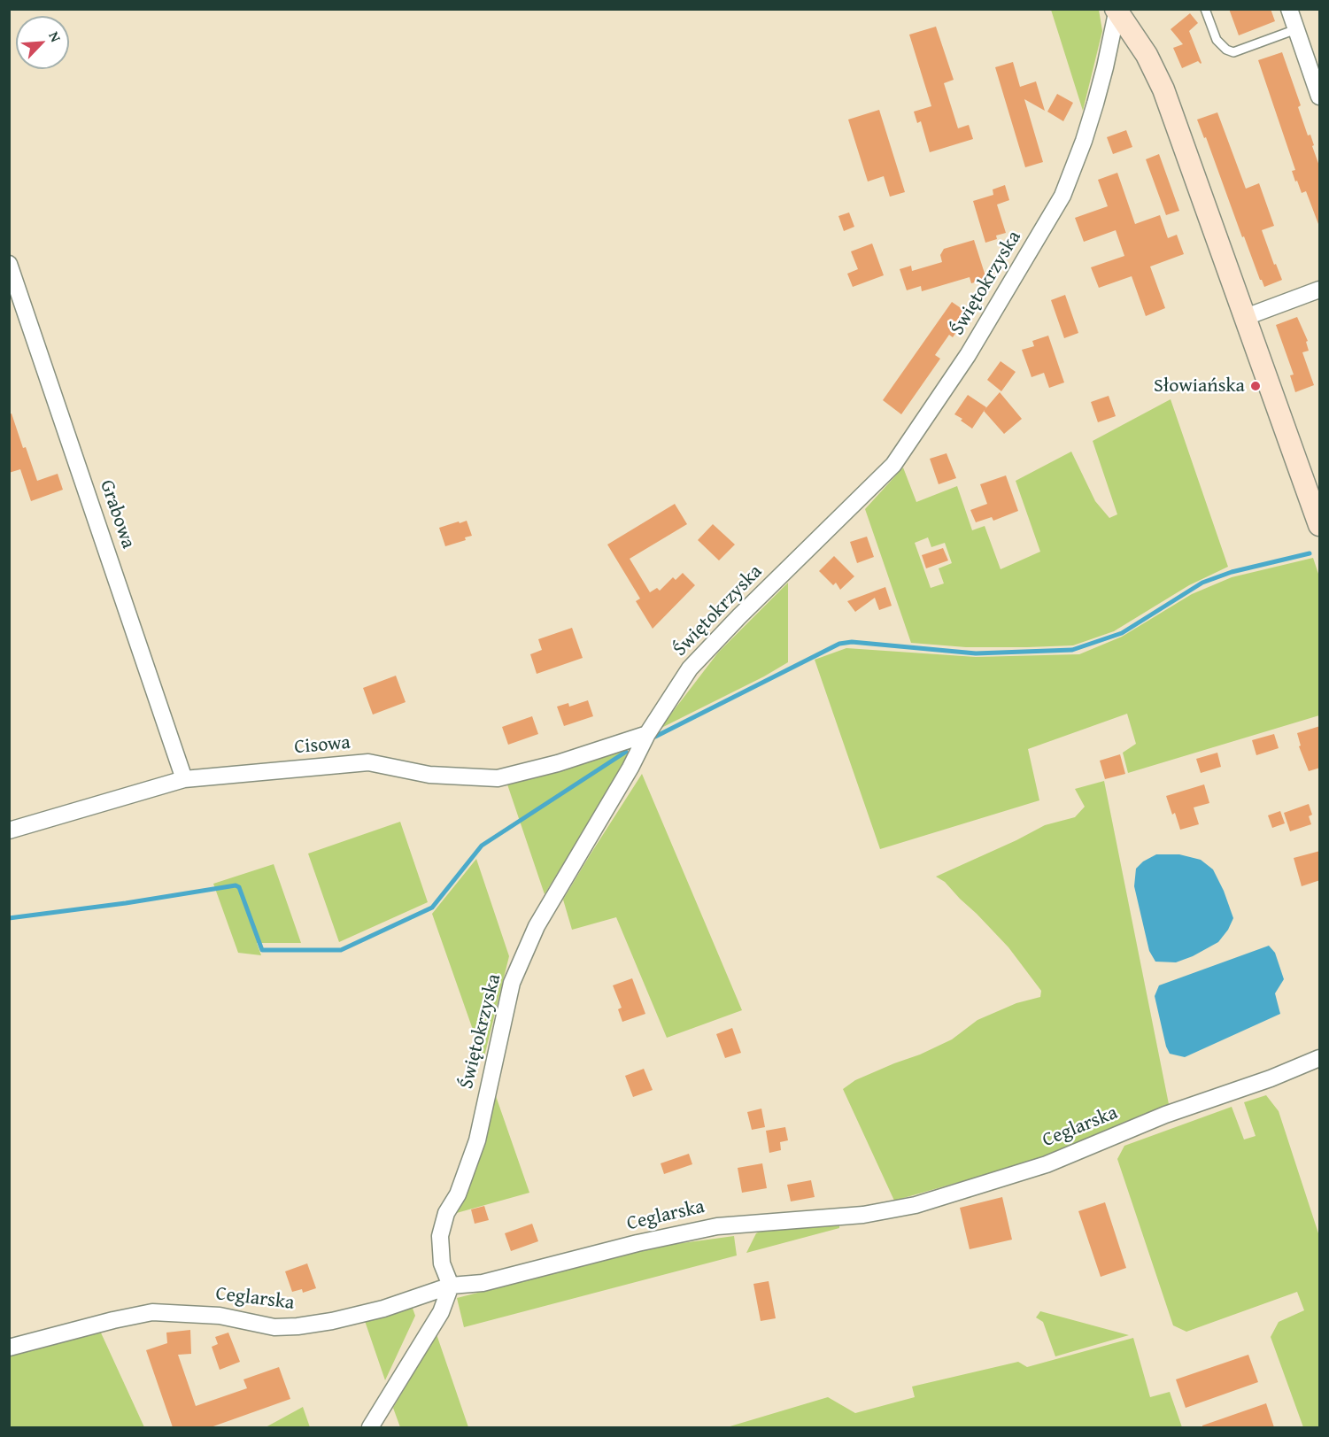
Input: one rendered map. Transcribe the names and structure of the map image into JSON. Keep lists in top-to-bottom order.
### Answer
{
  "streets": {
    "street": [
      "Świętokrzyska",
      "Grabowa",
      "Cisowa",
      "Ceglarska"
    ]
  },
  "crossings": [
    ["Świętokrzyska", "Cisowa"],
    ["Świętokrzyska", "Ceglarska"],
    ["Grabowa", "Cisowa"]
  ],
  "places": ["Słowiańska"],
  "north": "top right"
}
